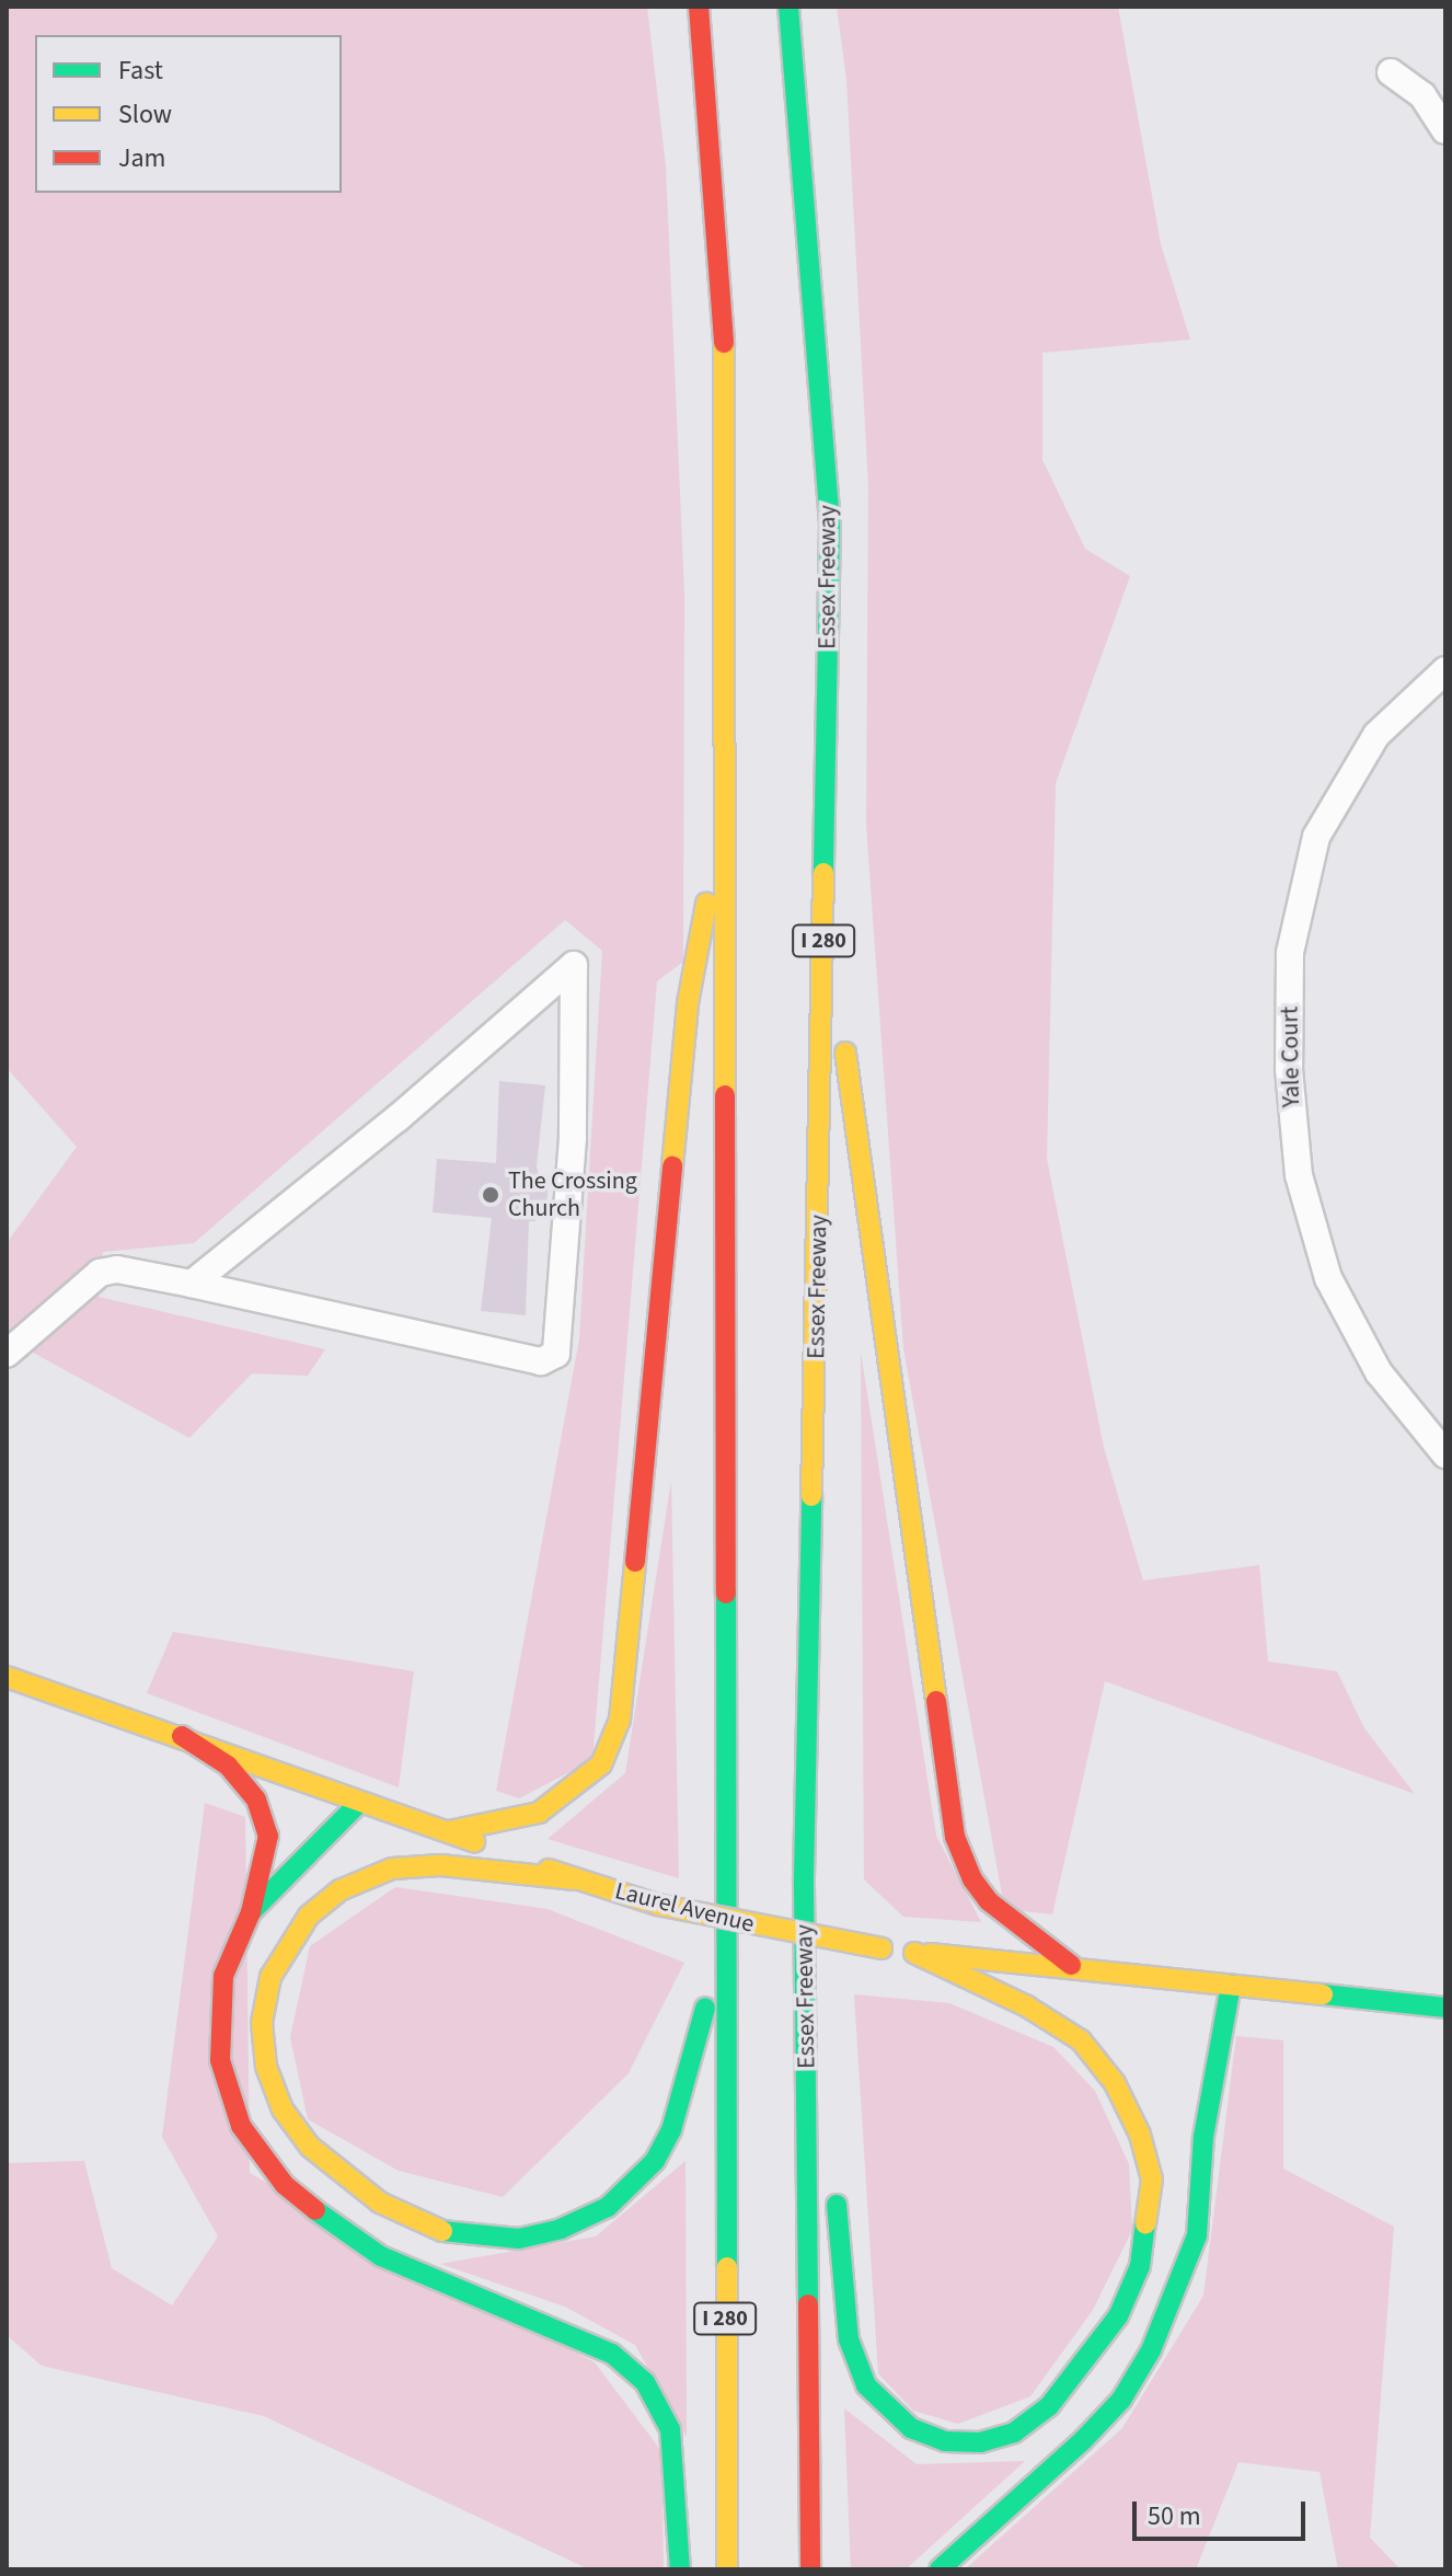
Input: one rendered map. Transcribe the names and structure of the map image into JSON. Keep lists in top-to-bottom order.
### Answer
{
  "streets": {
    "main road": ["Essex Freeway", "I 280", "Laurel Avenue"],
    "street": ["Yale Court"]
  },
  "places": ["The Crossing Church"],
  "legend": ["Fast", "Slow", "Jam"],
  "scale_bar": "50 m"
}
